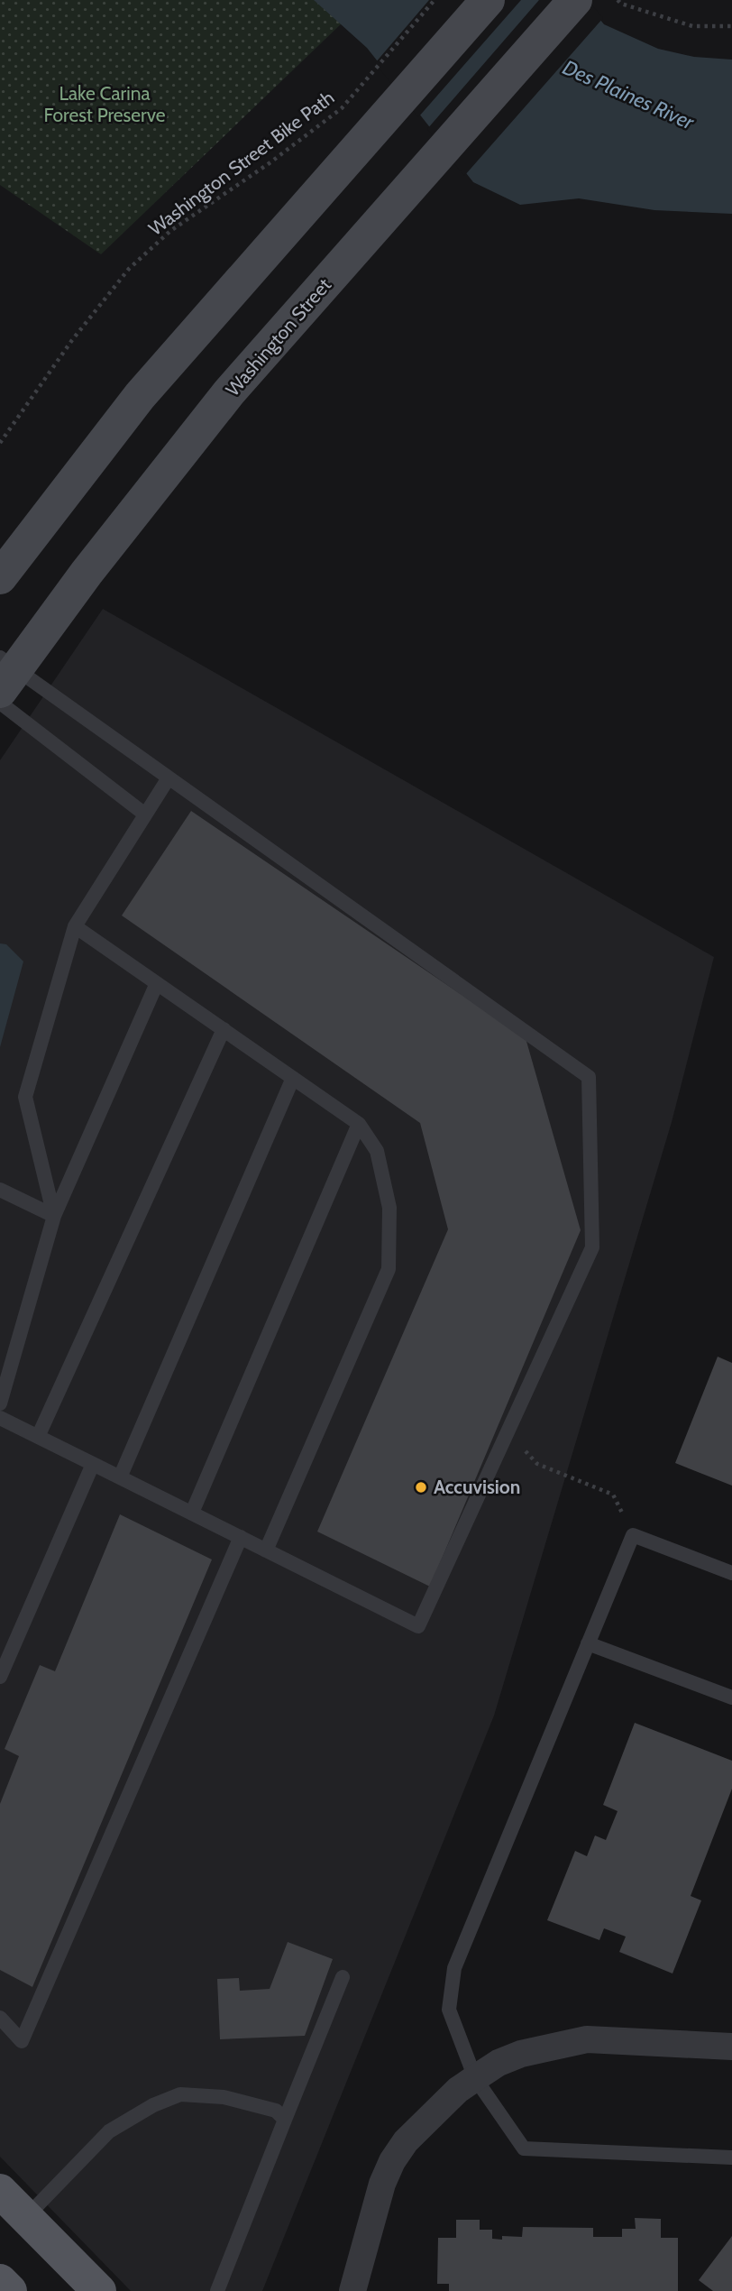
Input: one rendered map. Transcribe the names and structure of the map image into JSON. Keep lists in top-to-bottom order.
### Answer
{
  "streets": {
    "main road": ["Washington Street"],
    "path": ["Washington Street Bike Path"]
  },
  "water": ["Des Plaines River"],
  "parks": ["Lake Carina Forest Preserve"],
  "places": ["Accuvision"]
}
